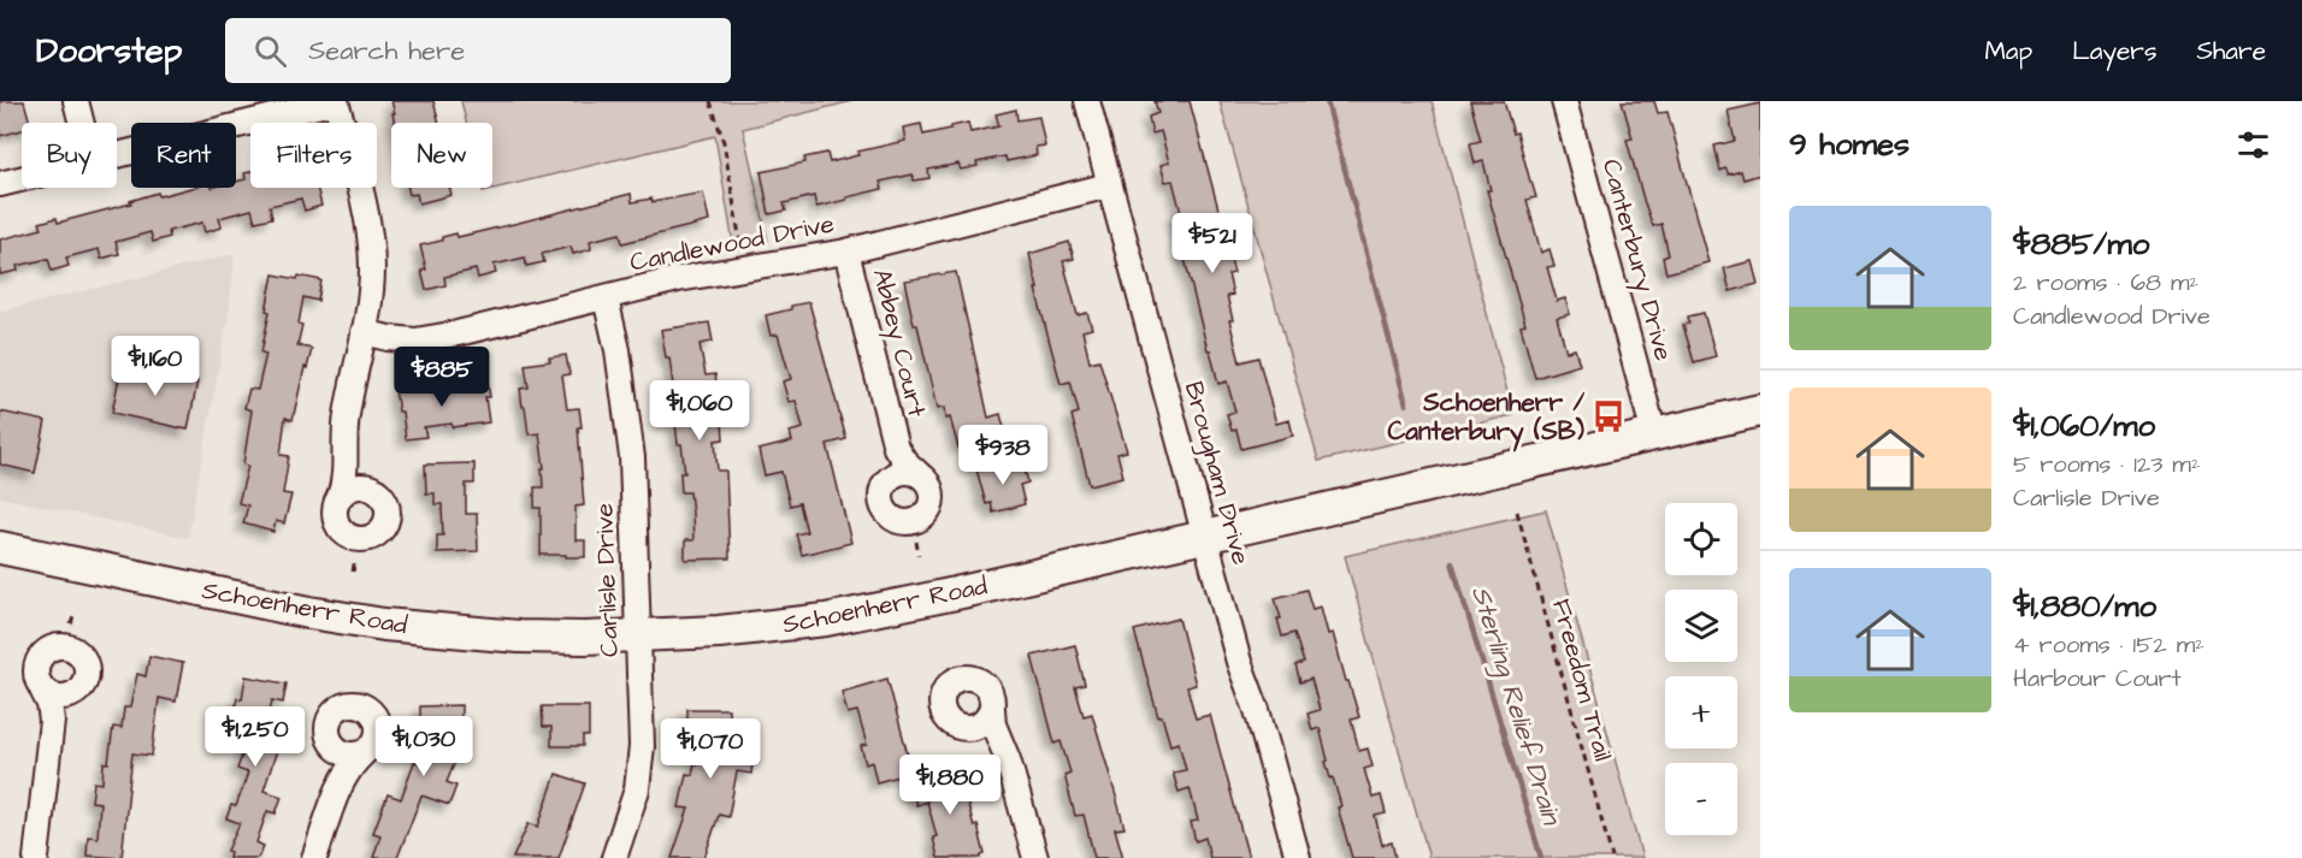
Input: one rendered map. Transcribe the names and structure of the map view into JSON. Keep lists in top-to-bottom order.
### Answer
{
  "streets": {
    "main road": ["Schoenherr Road"],
    "street": [
      "Candlewood Drive",
      "Canterbury Drive",
      "Abbey Court",
      "Brougham Drive",
      "Carlisle Drive"
    ],
    "path": ["Freedom Trail"]
  },
  "crossings": [
    ["Candlewood Drive", "Abbey Court"],
    ["Candlewood Drive", "Brougham Drive"],
    ["Candlewood Drive", "Carlisle Drive"],
    ["Canterbury Drive", "Schoenherr Road"],
    ["Brougham Drive", "Schoenherr Road"],
    ["Carlisle Drive", "Schoenherr Road"]
  ],
  "water": ["Sterling Relief Drain"],
  "places": {
    "bus stop": ["Schoenherr / Canterbury (SB)"]
  },
  "page": {
    "header": "Doorstep",
    "search": "Search here",
    "nav": ["Map", "Layers", "Share"],
    "heading": "9 homes",
    "chip": [
      "Buy",
      "Rent",
      "Filters",
      "New"
    ],
    "list": [
      {
        "name": "$885/mo",
        "note": "2 rooms · 68 m² · Candlewood Drive"
      },
      {
        "name": "$1,060/mo",
        "note": "5 rooms · 123 m² · Carlisle Drive"
      },
      {
        "name": "$1,880/mo",
        "note": "4 rooms · 152 m² · Harbour Court"
      }
    ],
    "price": [
      "$521",
      "$1,160",
      "$885",
      "$1,060",
      "$938",
      "$1,250",
      "$1,030",
      "$1,070",
      "$1,880"
    ],
    "map_buttons": ["+", "−"]
  }
}
